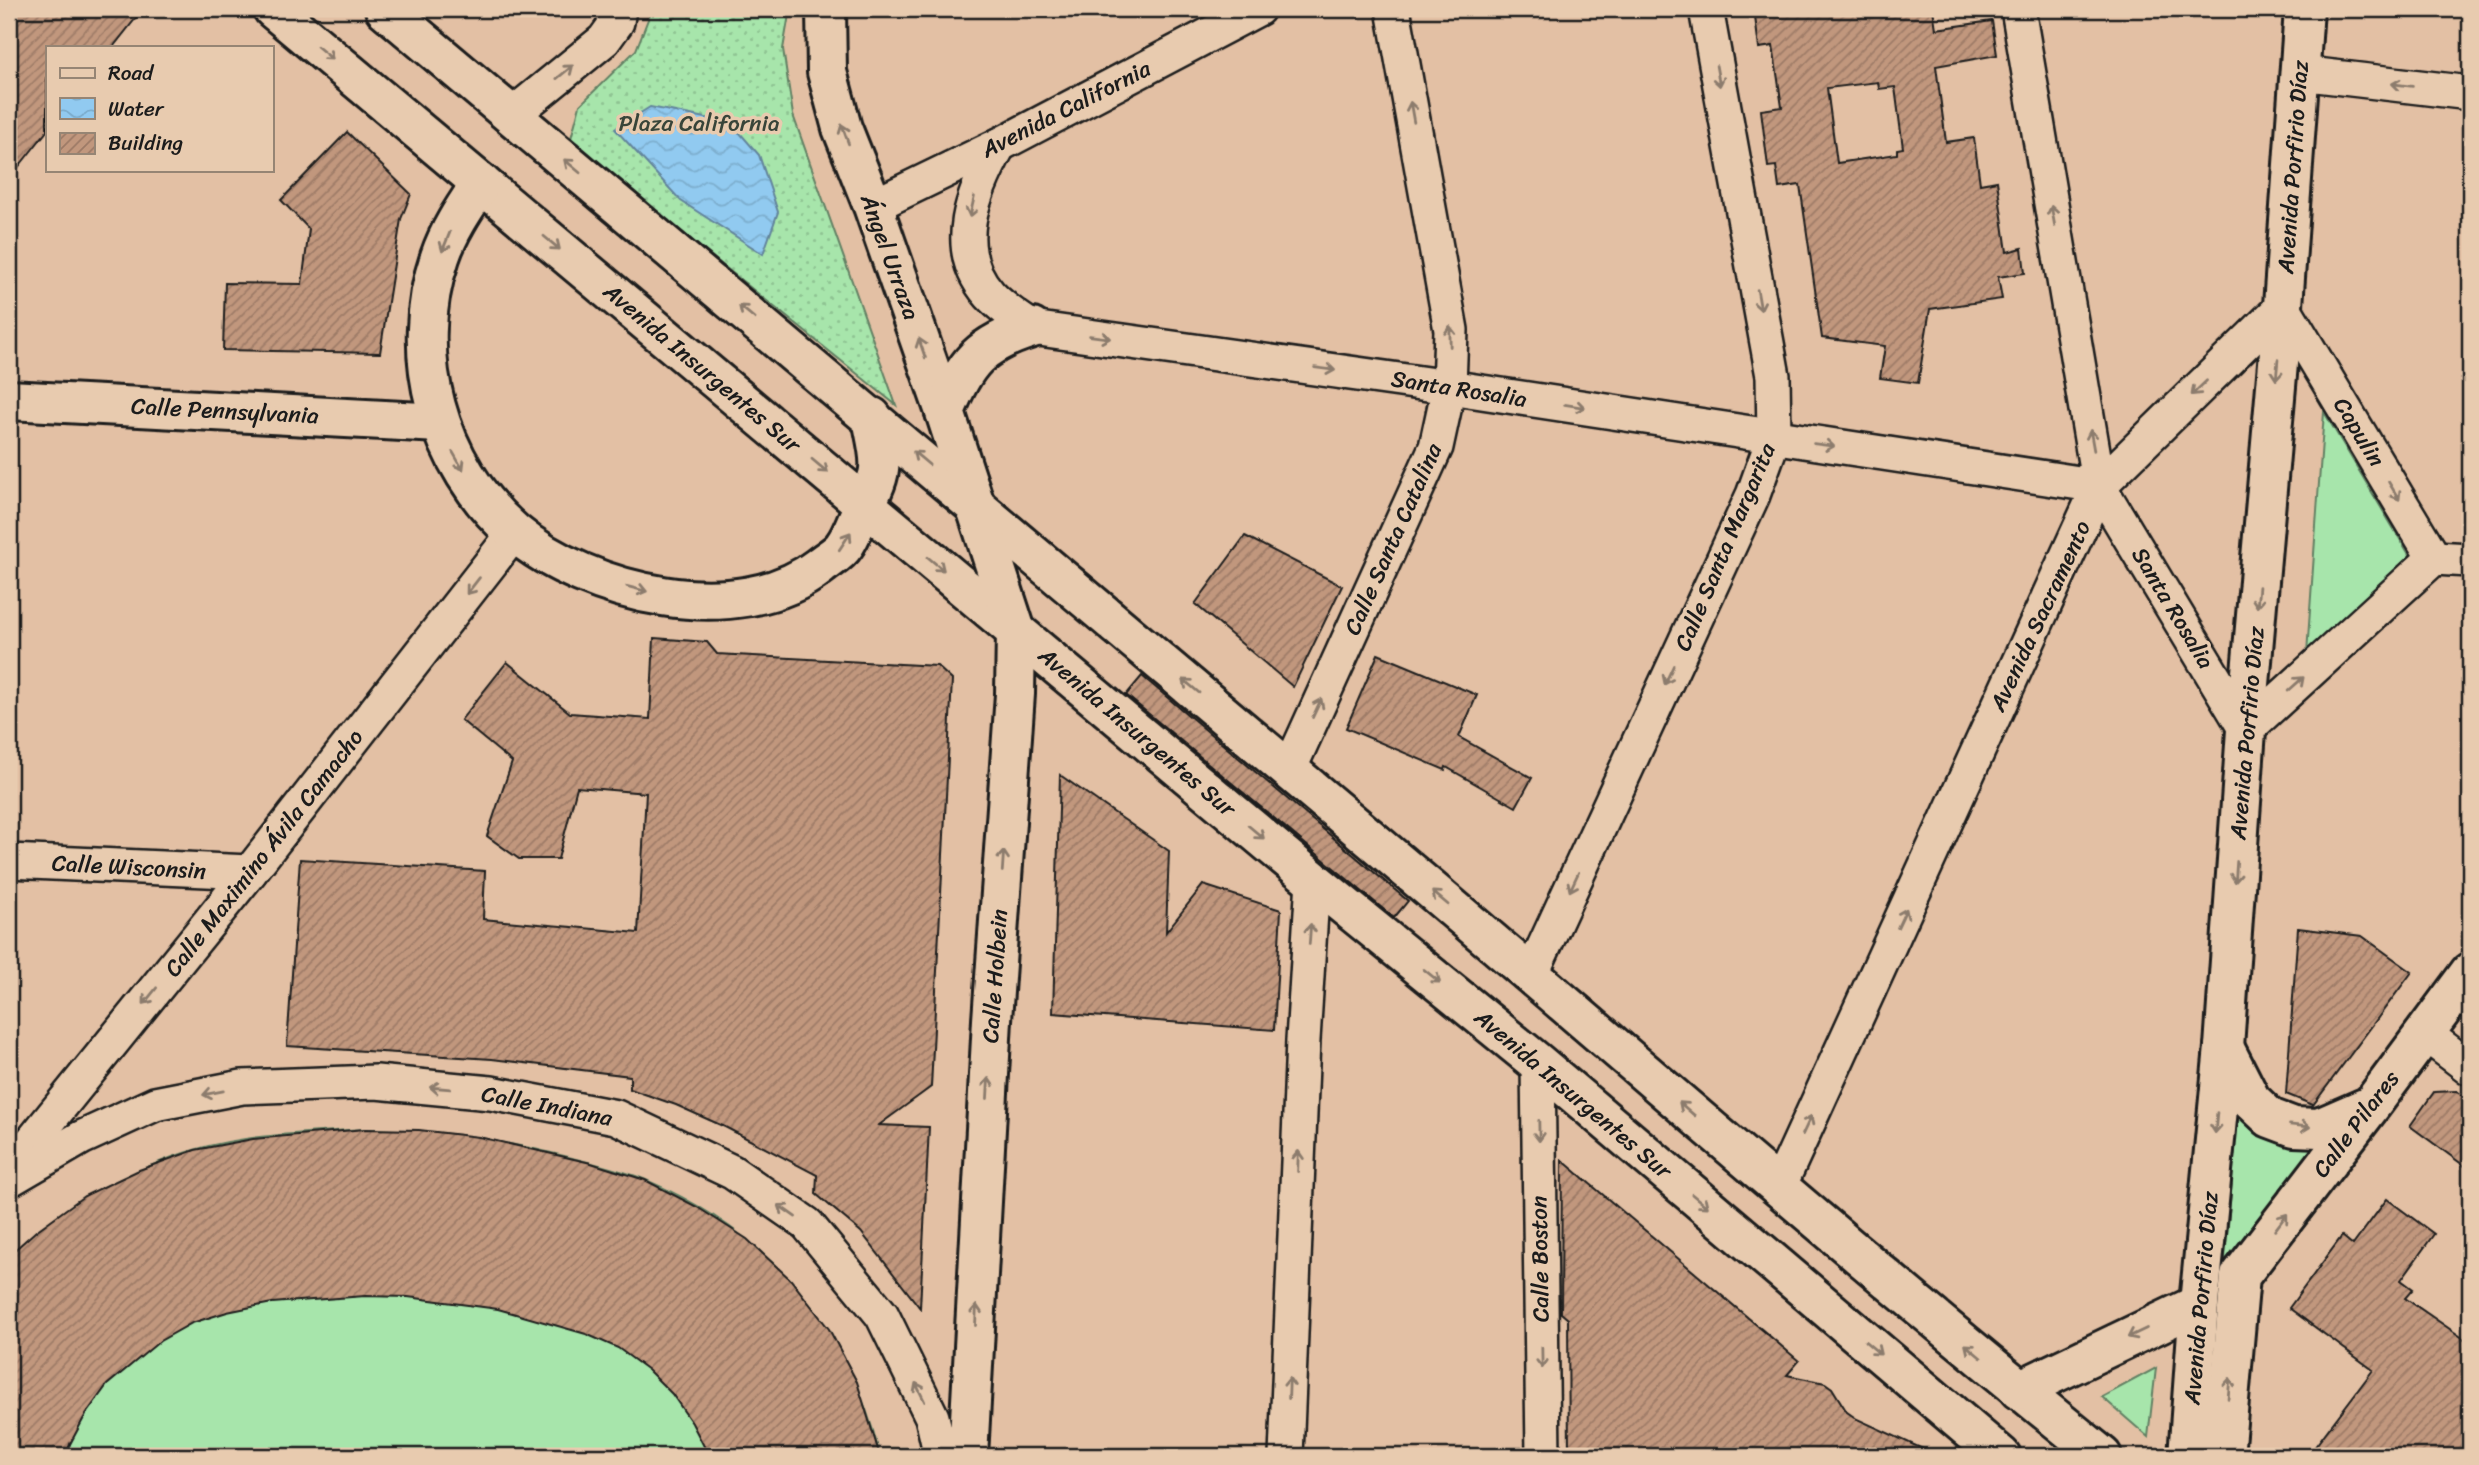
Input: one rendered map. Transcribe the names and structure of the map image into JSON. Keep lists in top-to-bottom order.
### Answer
{
  "streets": {
    "main road": [
      "Avenida Porfirio Díaz",
      "Ángel Urraza",
      "Avenida Insurgentes Sur",
      "Calle Pennsylvania",
      "Calle Holbein",
      "Calle Pilares"
    ],
    "street": [
      "Avenida California",
      "Santa Rosalia",
      "Capulin",
      "Calle Santa Catalina",
      "Calle Santa Margarita",
      "Avenida Sacramento",
      "Calle Maximino Ávila Camacho",
      "Calle Wisconsin",
      "Calle Indiana",
      "Calle Boston"
    ]
  },
  "crossings": [
    ["Avenida California", "Ángel Urraza"],
    ["Avenida Porfirio Díaz", "Santa Rosalia"],
    ["Avenida Porfirio Díaz", "Capulin"],
    ["Avenida Porfirio Díaz", "Calle Pilares"],
    ["Ángel Urraza", "Calle Holbein"],
    ["Avenida Insurgentes Sur", "Calle Holbein"],
    ["Avenida Insurgentes Sur", "Calle Boston"],
    ["Santa Rosalia", "Calle Santa Catalina"],
    ["Santa Rosalia", "Calle Santa Margarita"],
    ["Santa Rosalia", "Avenida Sacramento"],
    ["Calle Maximino Ávila Camacho", "Calle Wisconsin"]
  ],
  "one_way": [
    "Ángel Urraza",
    "Santa Rosalia",
    "Capulin",
    "Calle Santa Catalina",
    "Calle Santa Margarita",
    "Avenida Sacramento",
    "Calle Maximino Ávila Camacho",
    "Calle Holbein",
    "Calle Indiana",
    "Calle Pilares"
  ],
  "parks": ["Plaza California"],
  "legend": ["Road", "Water", "Building"]
}
